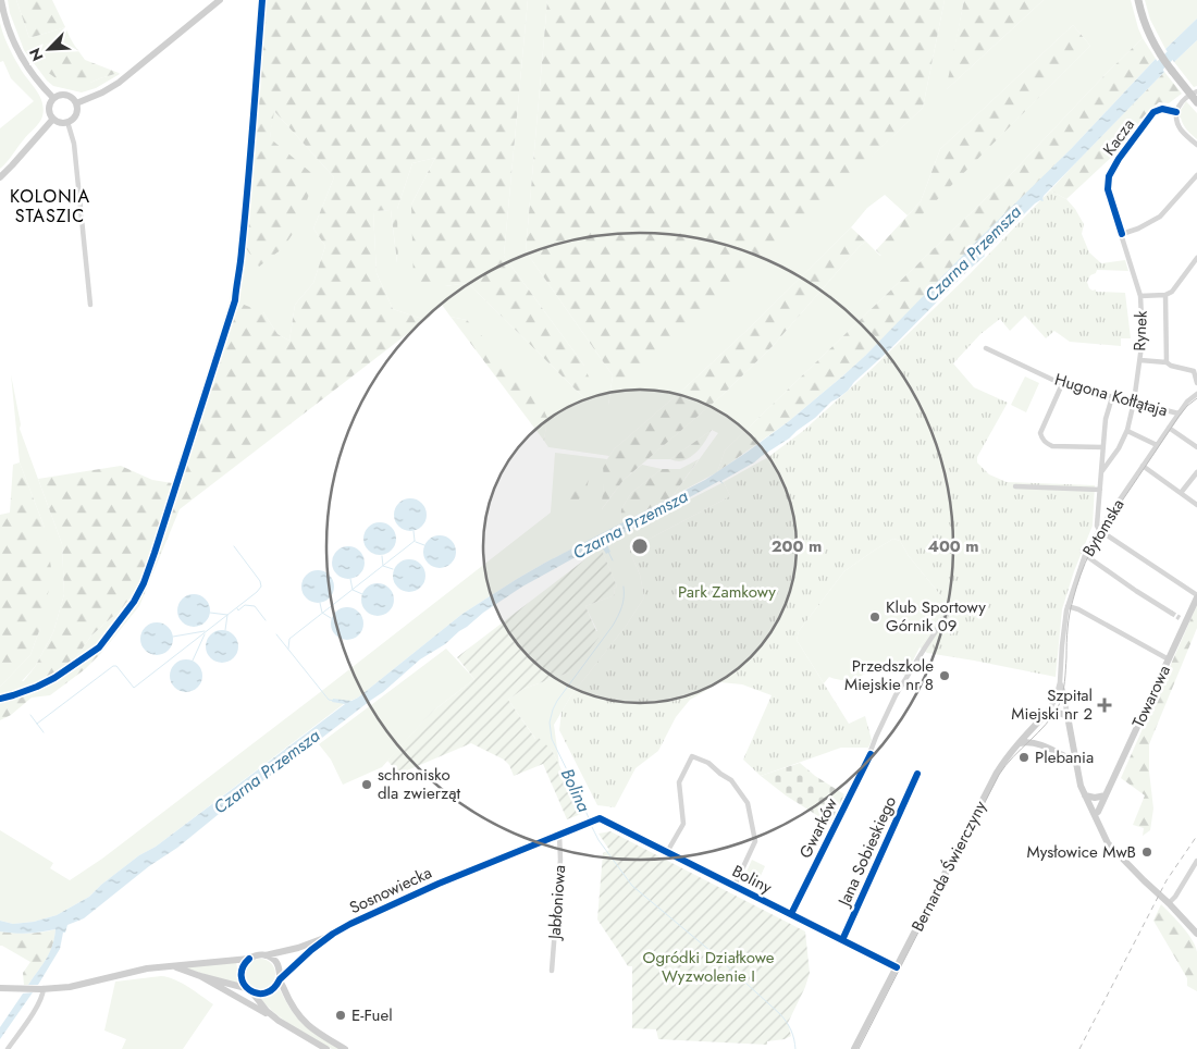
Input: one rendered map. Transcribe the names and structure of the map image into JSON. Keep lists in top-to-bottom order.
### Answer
{
  "streets": {
    "street": [
      "Kacza",
      "Rynek",
      "Hugona Kołłątaja",
      "Bytomska",
      "Towarowa",
      "Gwarków",
      "Jana Sobieskiego",
      "Bernarda Świerczyny",
      "Boliny",
      "Sosnowiecka",
      "Jabłoniowa"
    ]
  },
  "crossings": [
    ["Kacza", "Rynek"],
    ["Rynek", "Hugona Kołłątaja"],
    ["Hugona Kołłątaja", "Bytomska"],
    ["Bytomska", "Towarowa"],
    ["Bytomska", "Bernarda Świerczyny"],
    ["Gwarków", "Boliny"],
    ["Jana Sobieskiego", "Boliny"],
    ["Bernarda Świerczyny", "Boliny"],
    ["Boliny", "Sosnowiecka"],
    ["Sosnowiecka", "Jabłoniowa"]
  ],
  "districts": ["KOLONIA STASZIC"],
  "water": ["Czarna Przemsza", "Bolina"],
  "parks": ["Park Zamkowy", "Ogródki Działkowe Wyzwolenie I"],
  "places": {
    "other": [
      "Klub Sportowy Górnik 09",
      "Przedszkole Miejskie nr 8",
      "Plebania",
      "schronisko dla zwierząt",
      "Mysłowice MwB",
      "E-Fuel"
    ],
    "health": ["Szpital Miejski nr 2"]
  },
  "north": "bottom left",
  "rings": ["200 m", "400 m"]
}
